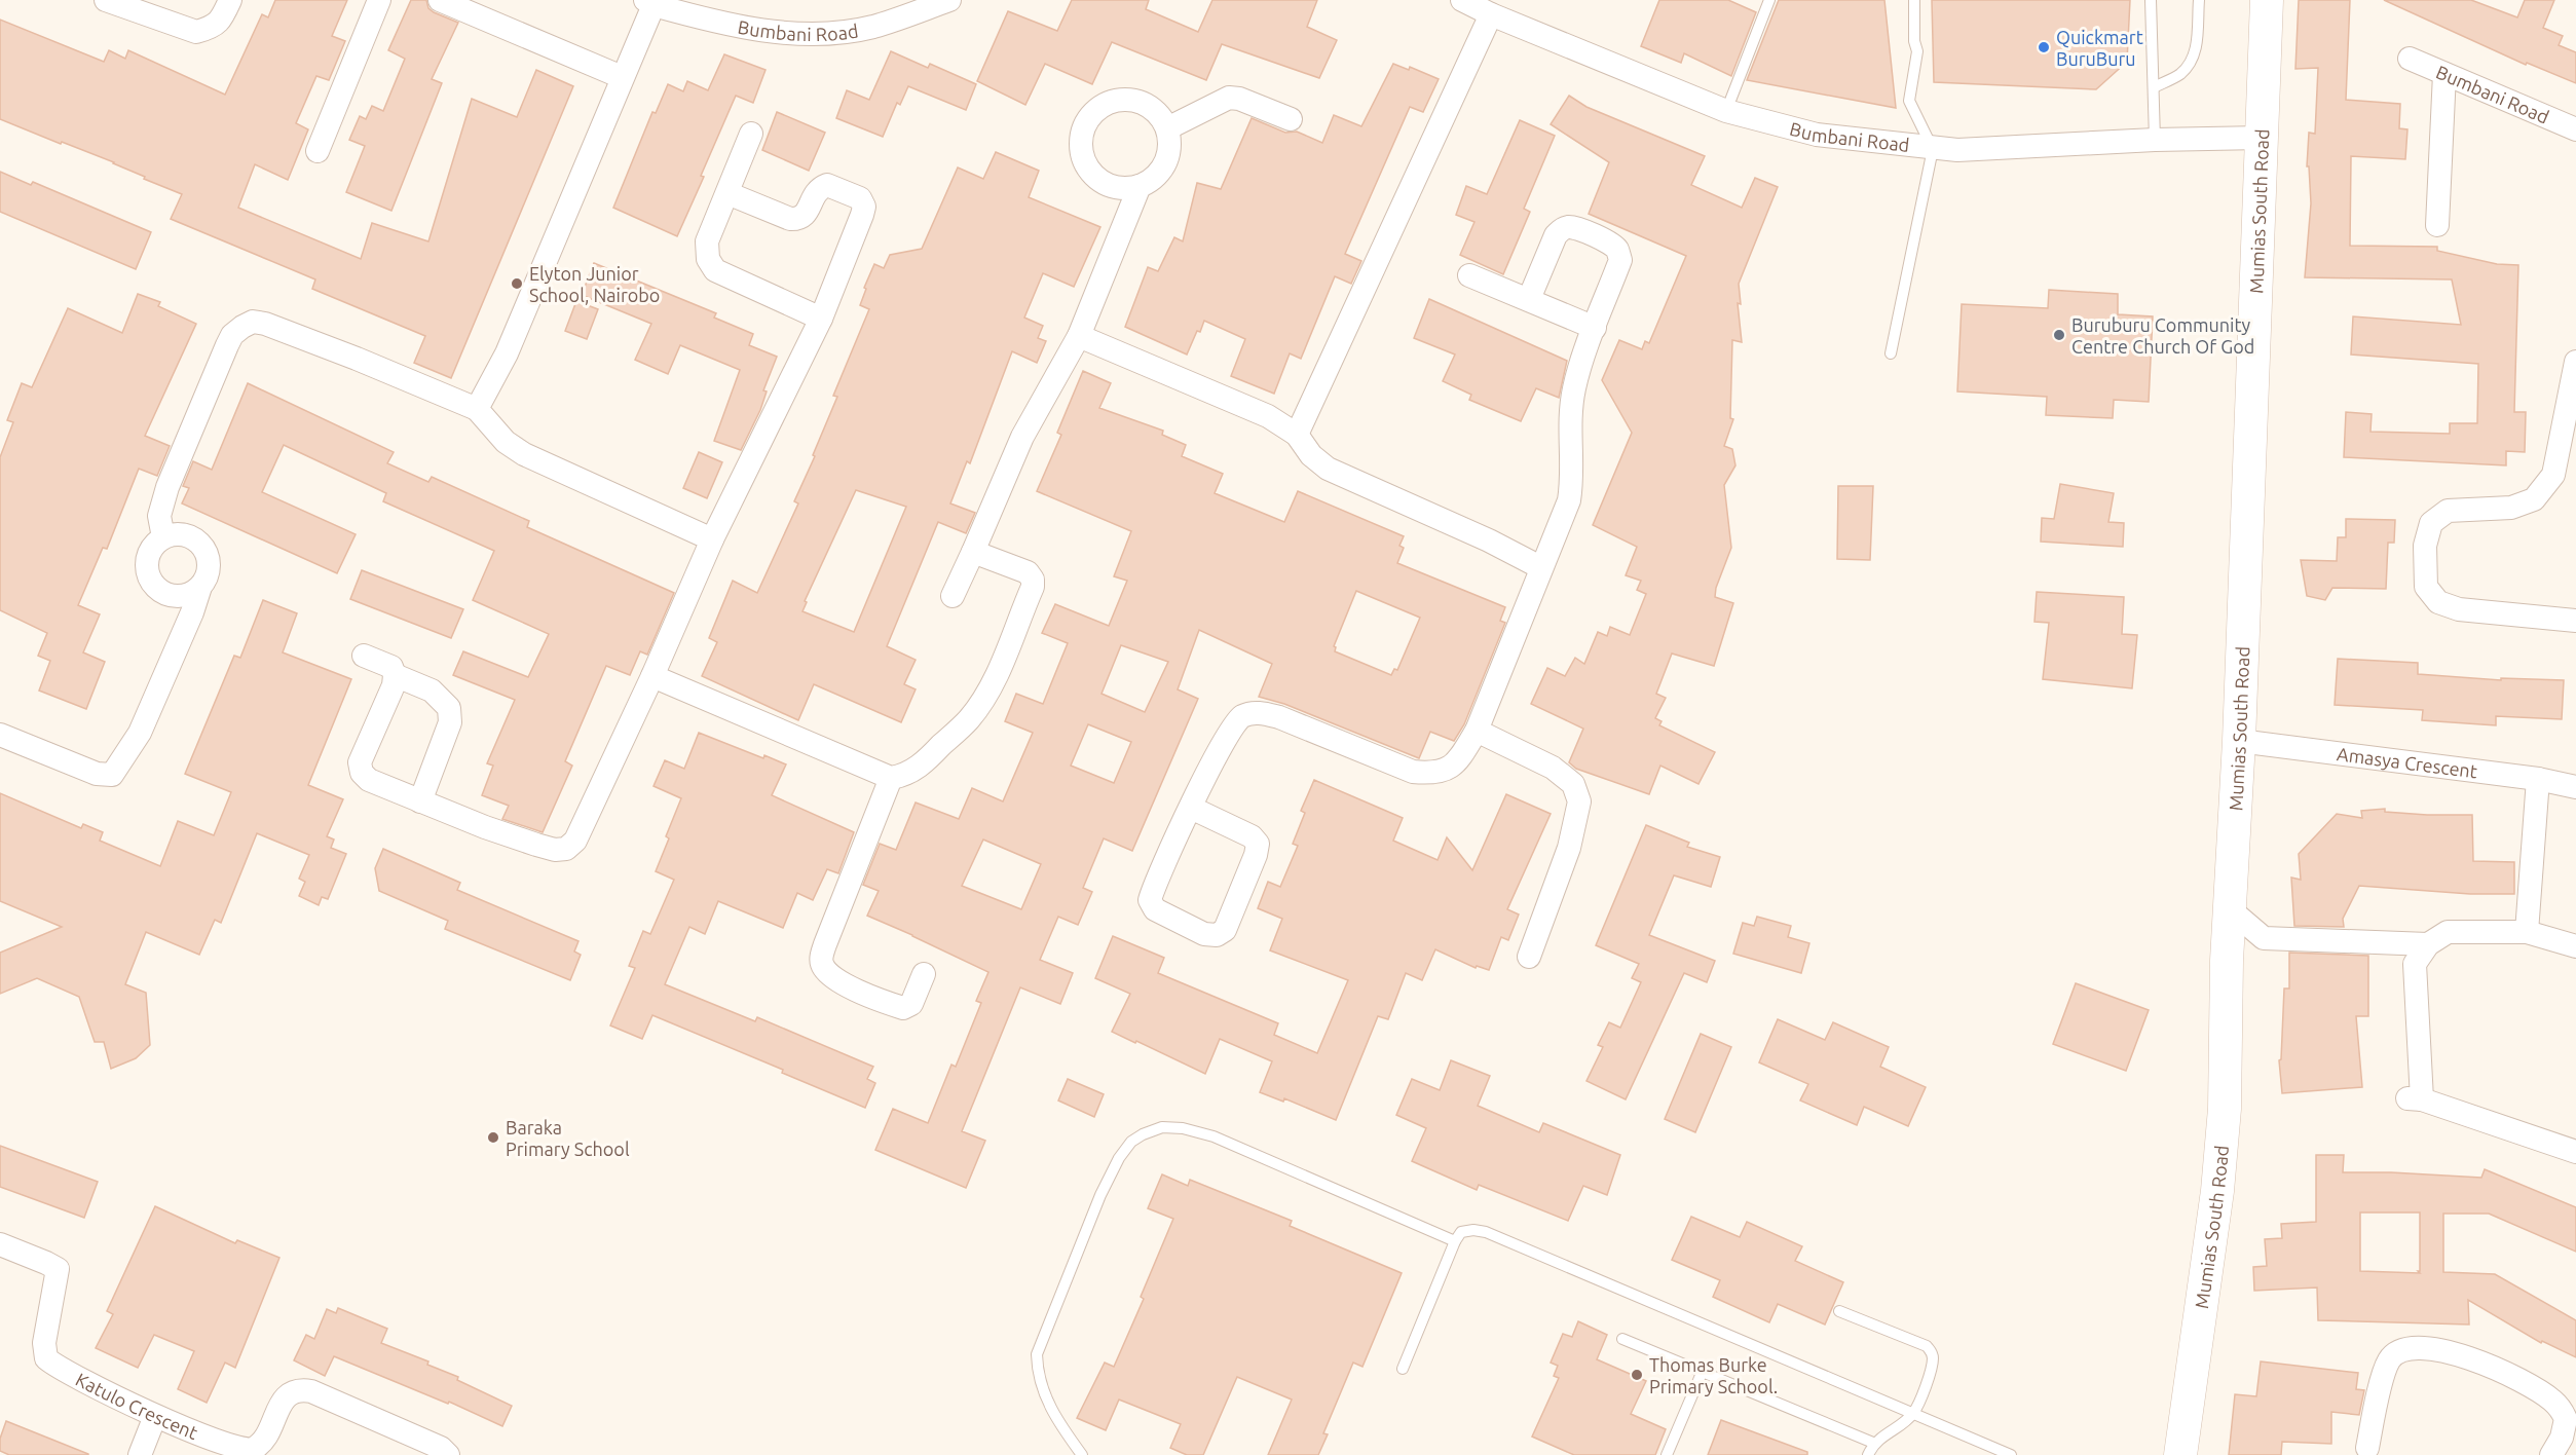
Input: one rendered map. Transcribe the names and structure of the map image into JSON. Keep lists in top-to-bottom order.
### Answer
{
  "streets": {
    "main road": ["Mumias South Road"],
    "street": ["Bumbani Road", "Amasya Crescent", "Katulo Crescent"]
  },
  "crossings": [
    ["Bumbani Road", "Mumias South Road"],
    ["Mumias South Road", "Amasya Crescent"]
  ],
  "places": [
    "Quickmart BuruBuru",
    "Elyton Junior School, Nairobo",
    "Buruburu Community Centre Church Of God",
    "Baraka Primary School",
    "Thomas Burke Primary School."
  ]
}
